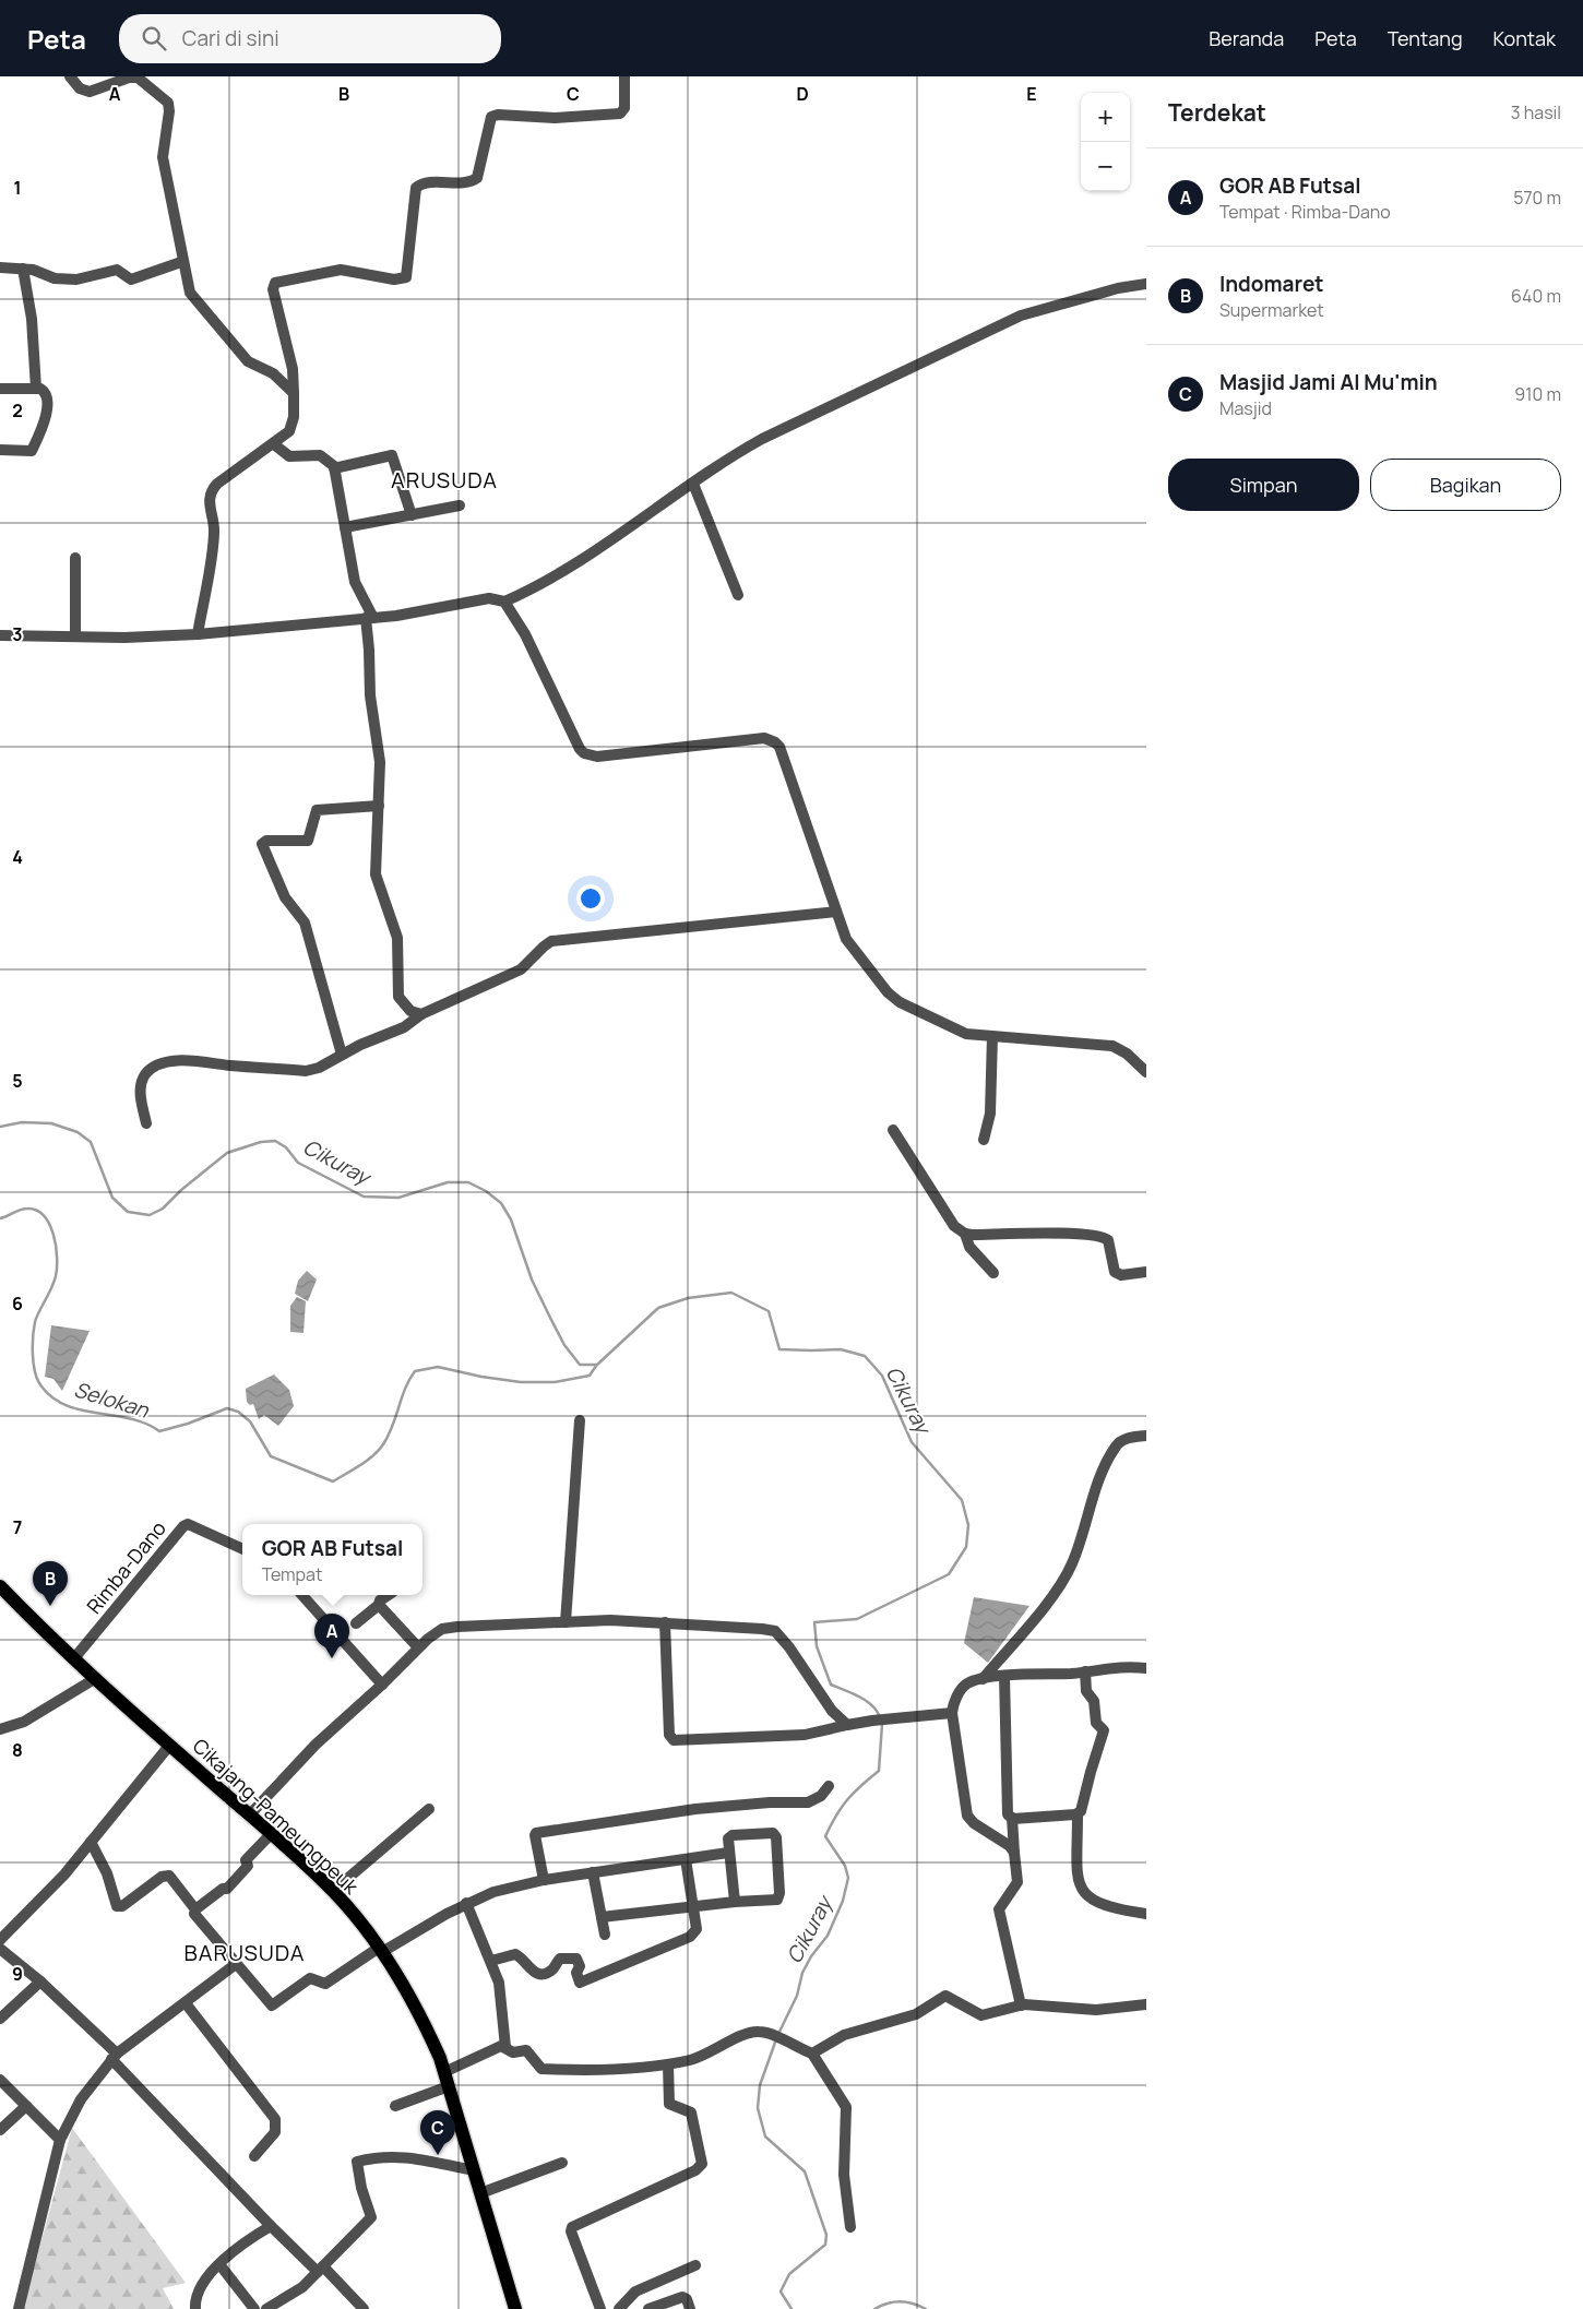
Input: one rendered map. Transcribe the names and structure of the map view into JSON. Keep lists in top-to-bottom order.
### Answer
{
  "streets": {
    "main road": ["Cikajang-Pameungpeuk"],
    "street": ["Rimba-Dano"]
  },
  "crossings": [
    ["Rimba-Dano", "Cikajang-Pameungpeuk"]
  ],
  "districts": ["ARUSUDA", "BARUSUDA"],
  "water": ["Cikuray", "Selokan"],
  "page": {
    "header": "Peta",
    "search": "Cari di sini",
    "nav": [
      "Beranda",
      "Peta",
      "Tentang",
      "Kontak"
    ],
    "heading": ["Terdekat", "3 hasil"],
    "map_buttons": ["+", "−"],
    "list": [
      {
        "mark": "A",
        "name": "GOR AB Futsal",
        "note": "Tempat · Rimba-Dano",
        "value": "570 m"
      },
      {
        "mark": "B",
        "name": "Indomaret",
        "note": "Supermarket",
        "value": "640 m"
      },
      {
        "mark": "C",
        "name": "Masjid Jami Al Mu'min",
        "note": "Masjid",
        "value": "910 m"
      }
    ],
    "buttons": ["Simpan", "Bagikan"],
    "popup": ["GOR AB Futsal", "Tempat"],
    "pins": ["B", "A", "C"]
  },
  "grid": {
    "columns": [
      "A",
      "B",
      "C",
      "D",
      "E"
    ],
    "rows": [
      "1",
      "2",
      "3",
      "4",
      "5",
      "6",
      "7",
      "8",
      "9"
    ]
  }
}
